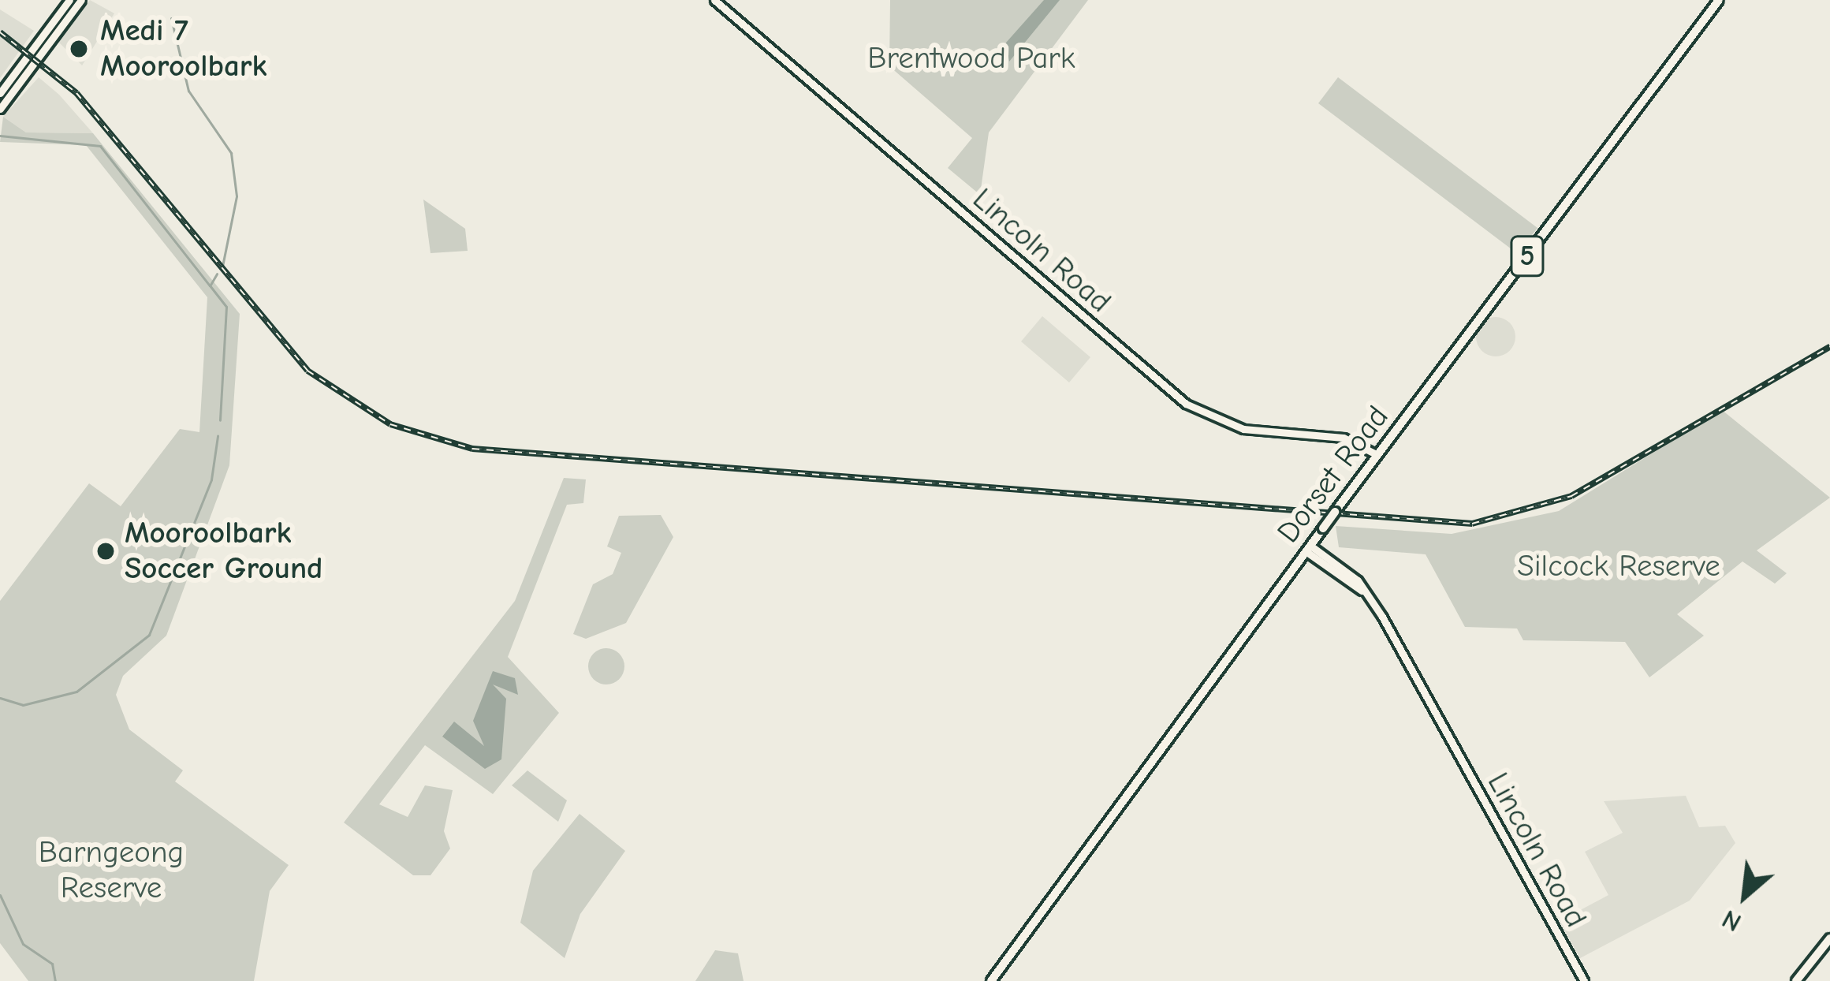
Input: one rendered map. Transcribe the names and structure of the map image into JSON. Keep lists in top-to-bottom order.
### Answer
{
  "streets": {
    "main road": ["Lincoln Road", "5", "Dorset Road"]
  },
  "crossings": [
    ["Lincoln Road", "Dorset Road"]
  ],
  "parks": ["Brentwood Park", "Silcock Reserve", "Barngeong Reserve"],
  "places": ["Medi 7 Mooroolbark", "Mooroolbark Soccer Ground"],
  "north": "bottom left"
}
